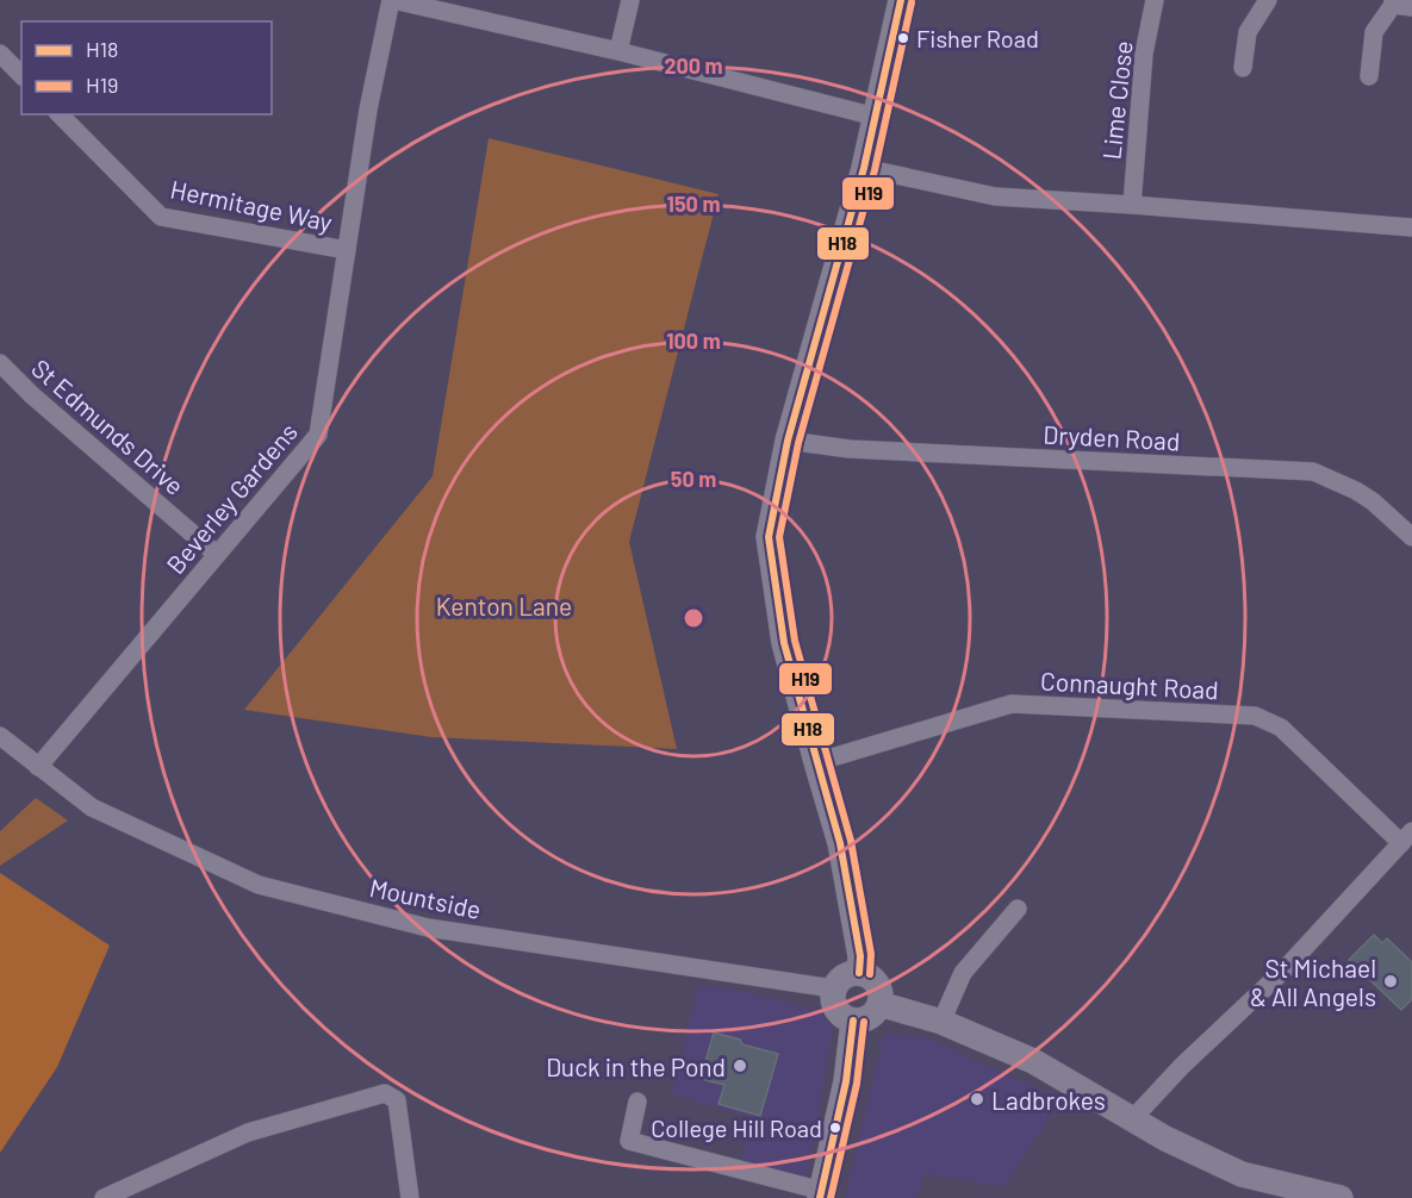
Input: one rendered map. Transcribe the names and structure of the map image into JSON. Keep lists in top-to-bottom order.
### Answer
{
  "streets": {
    "street": [
      "Lime Close",
      "Hermitage Way",
      "St Edmunds Drive",
      "Dryden Road",
      "Beverley Gardens",
      "Connaught Road",
      "Mountside"
    ]
  },
  "crossings": [
    ["Hermitage Way", "Beverley Gardens"],
    ["St Edmunds Drive", "Beverley Gardens"],
    ["Beverley Gardens", "Mountside"]
  ],
  "parks": ["Kenton Lane"],
  "places": [
    "Fisher Road",
    "St Michael & All Angels",
    "Duck in the Pond",
    "Ladbrokes",
    "College Hill Road"
  ],
  "lines": ["transit line H18", "transit line H19"],
  "legend": ["H18", "H19"],
  "rings": [
    "200 m",
    "150 m",
    "100 m",
    "50 m"
  ]
}
